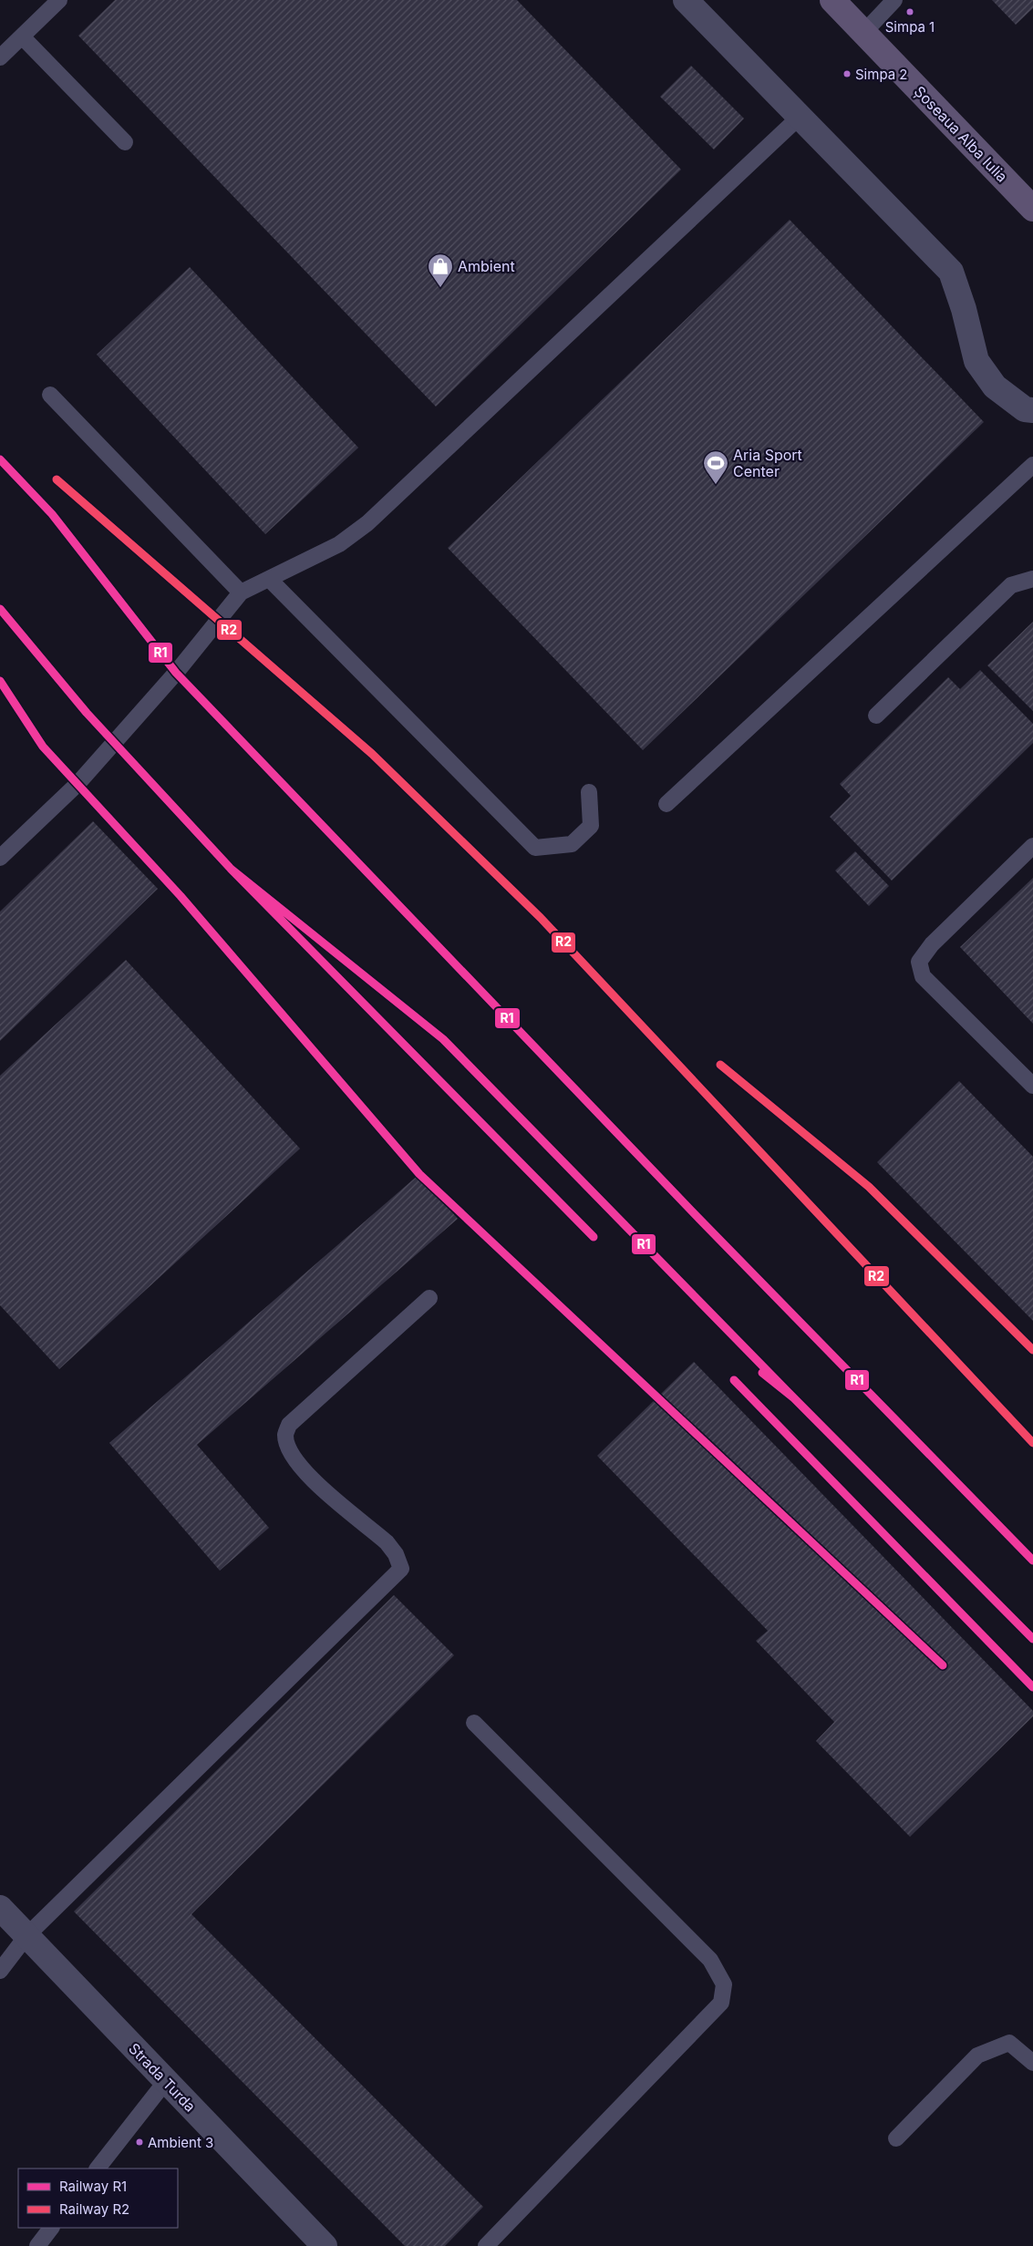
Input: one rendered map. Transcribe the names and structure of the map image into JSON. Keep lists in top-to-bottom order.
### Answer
{
  "streets": {
    "main road": ["Șoseaua Alba Iulia"],
    "street": ["Strada Turda"]
  },
  "places": {
    "other": ["Simpa 1", "Simpa 2", "Ambient 3"],
    "shop": ["Ambient"],
    "sports": ["Aria Sport Center"]
  },
  "lines": ["rail line R1", "rail line R2"],
  "legend": ["Railway R1", "Railway R2"]
}
